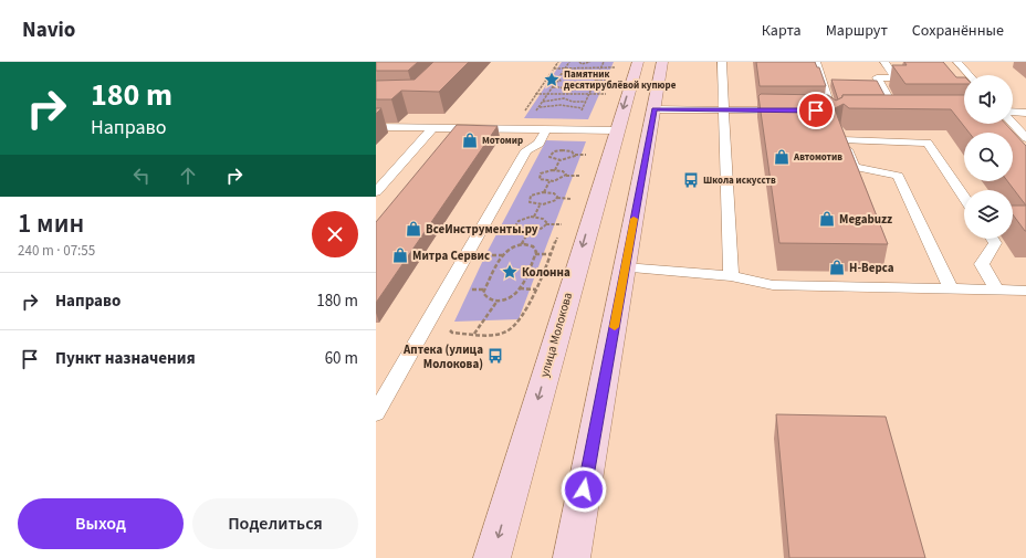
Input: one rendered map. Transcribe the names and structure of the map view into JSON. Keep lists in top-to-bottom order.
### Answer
{
  "streets": {
    "main road": ["улица Молокова"]
  },
  "places": {
    "place": ["Памятник десятирублёвой купюре", "Колонна"],
    "shop": [
      "Мотомир",
      "Автомотив",
      "Megabuzz",
      "ВсеИнструменты.ру",
      "Митра Сервис",
      "Н-Верса"
    ],
    "bus stop": ["Школа искусств", "Аптека (улица Молокова)"]
  },
  "page": {
    "header": "Navio",
    "nav": ["Карта", "Маршрут", "Сохранённые"],
    "turn": ["180 m", "Направо"],
    "heading": ["1 мин", "240 m · 07:55"],
    "list": [
      {
        "name": "Направо",
        "value": "180 m"
      },
      {
        "name": "Пункт назначения",
        "value": "60 m"
      }
    ],
    "buttons": ["Выход", "Поделиться"]
  }
}
